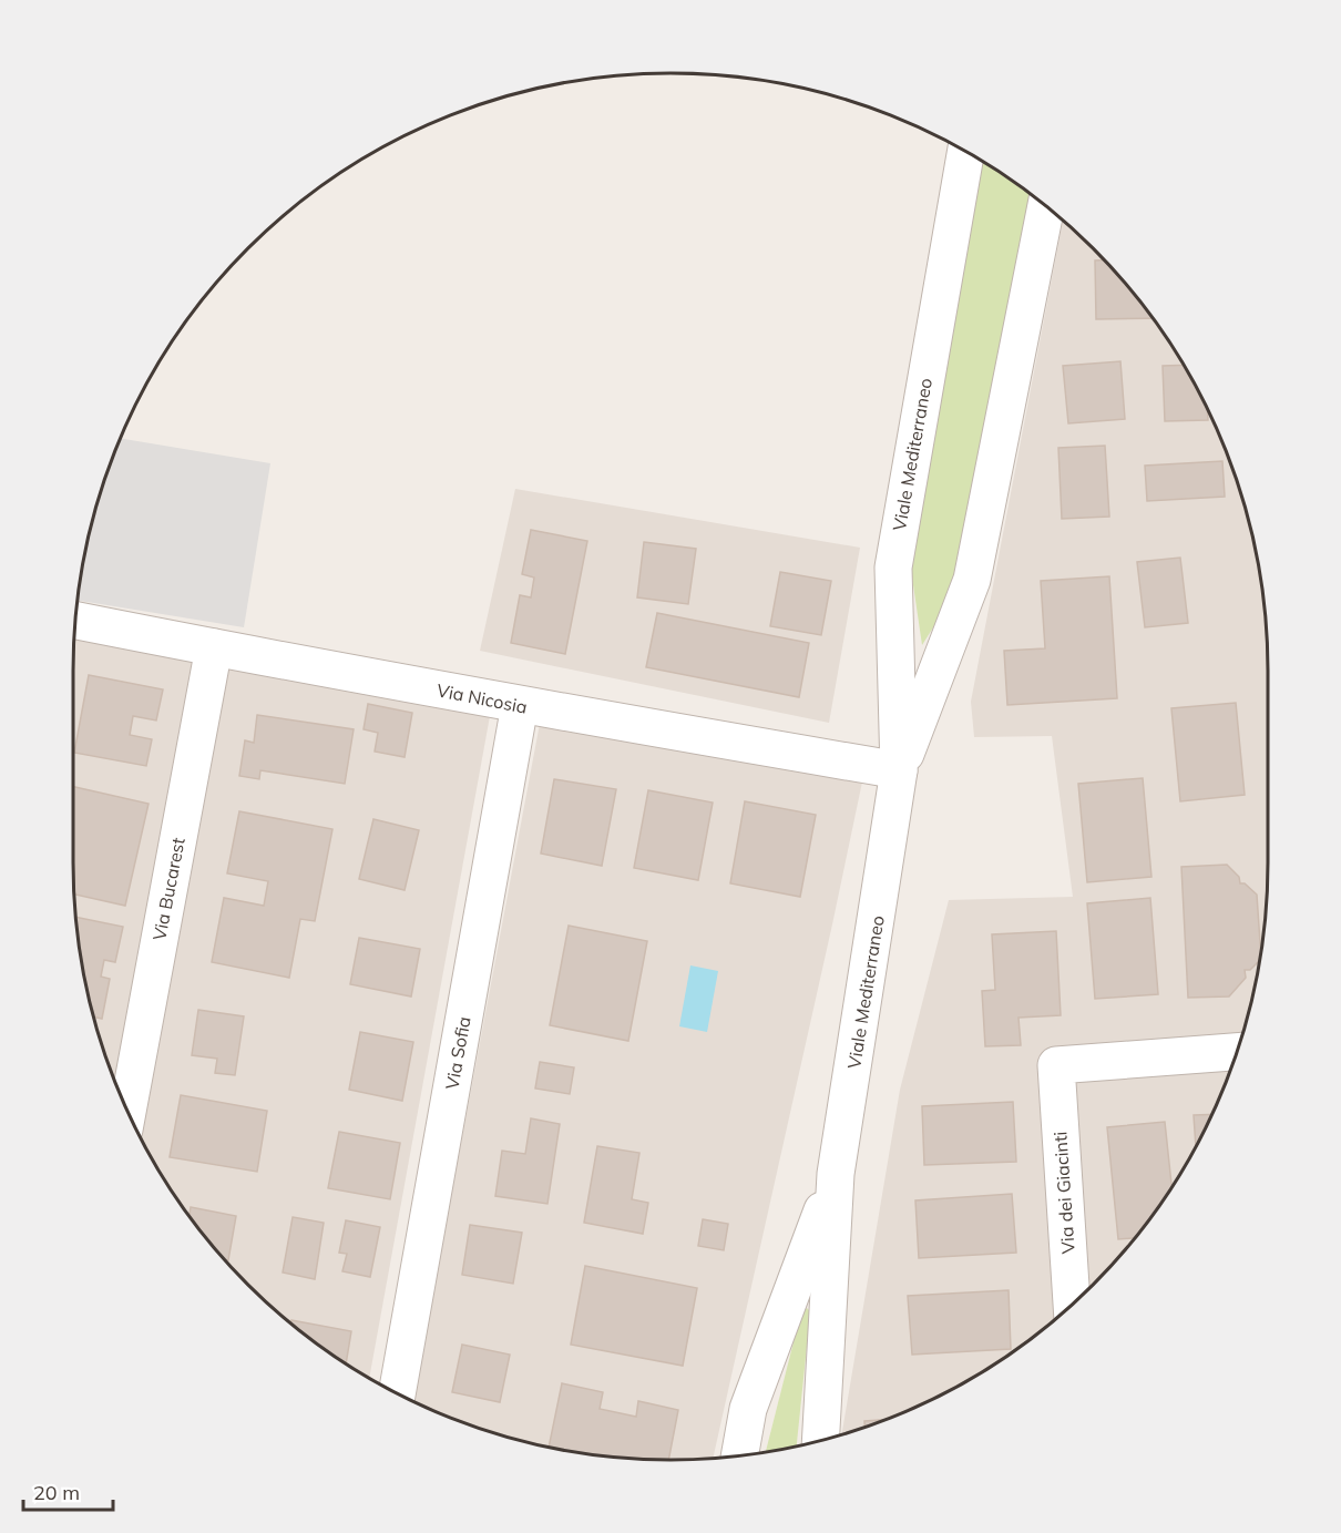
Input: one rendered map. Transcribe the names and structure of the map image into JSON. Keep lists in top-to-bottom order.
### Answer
{
  "streets": {
    "street": [
      "Viale Mediterraneo",
      "Via Nicosia",
      "Via Bucarest",
      "Via Sofia",
      "Via dei Giacinti"
    ]
  },
  "crossings": [
    ["Viale Mediterraneo", "Via Nicosia"],
    ["Via Nicosia", "Via Bucarest"],
    ["Via Nicosia", "Via Sofia"]
  ],
  "scale_bar": "20 m"
}
